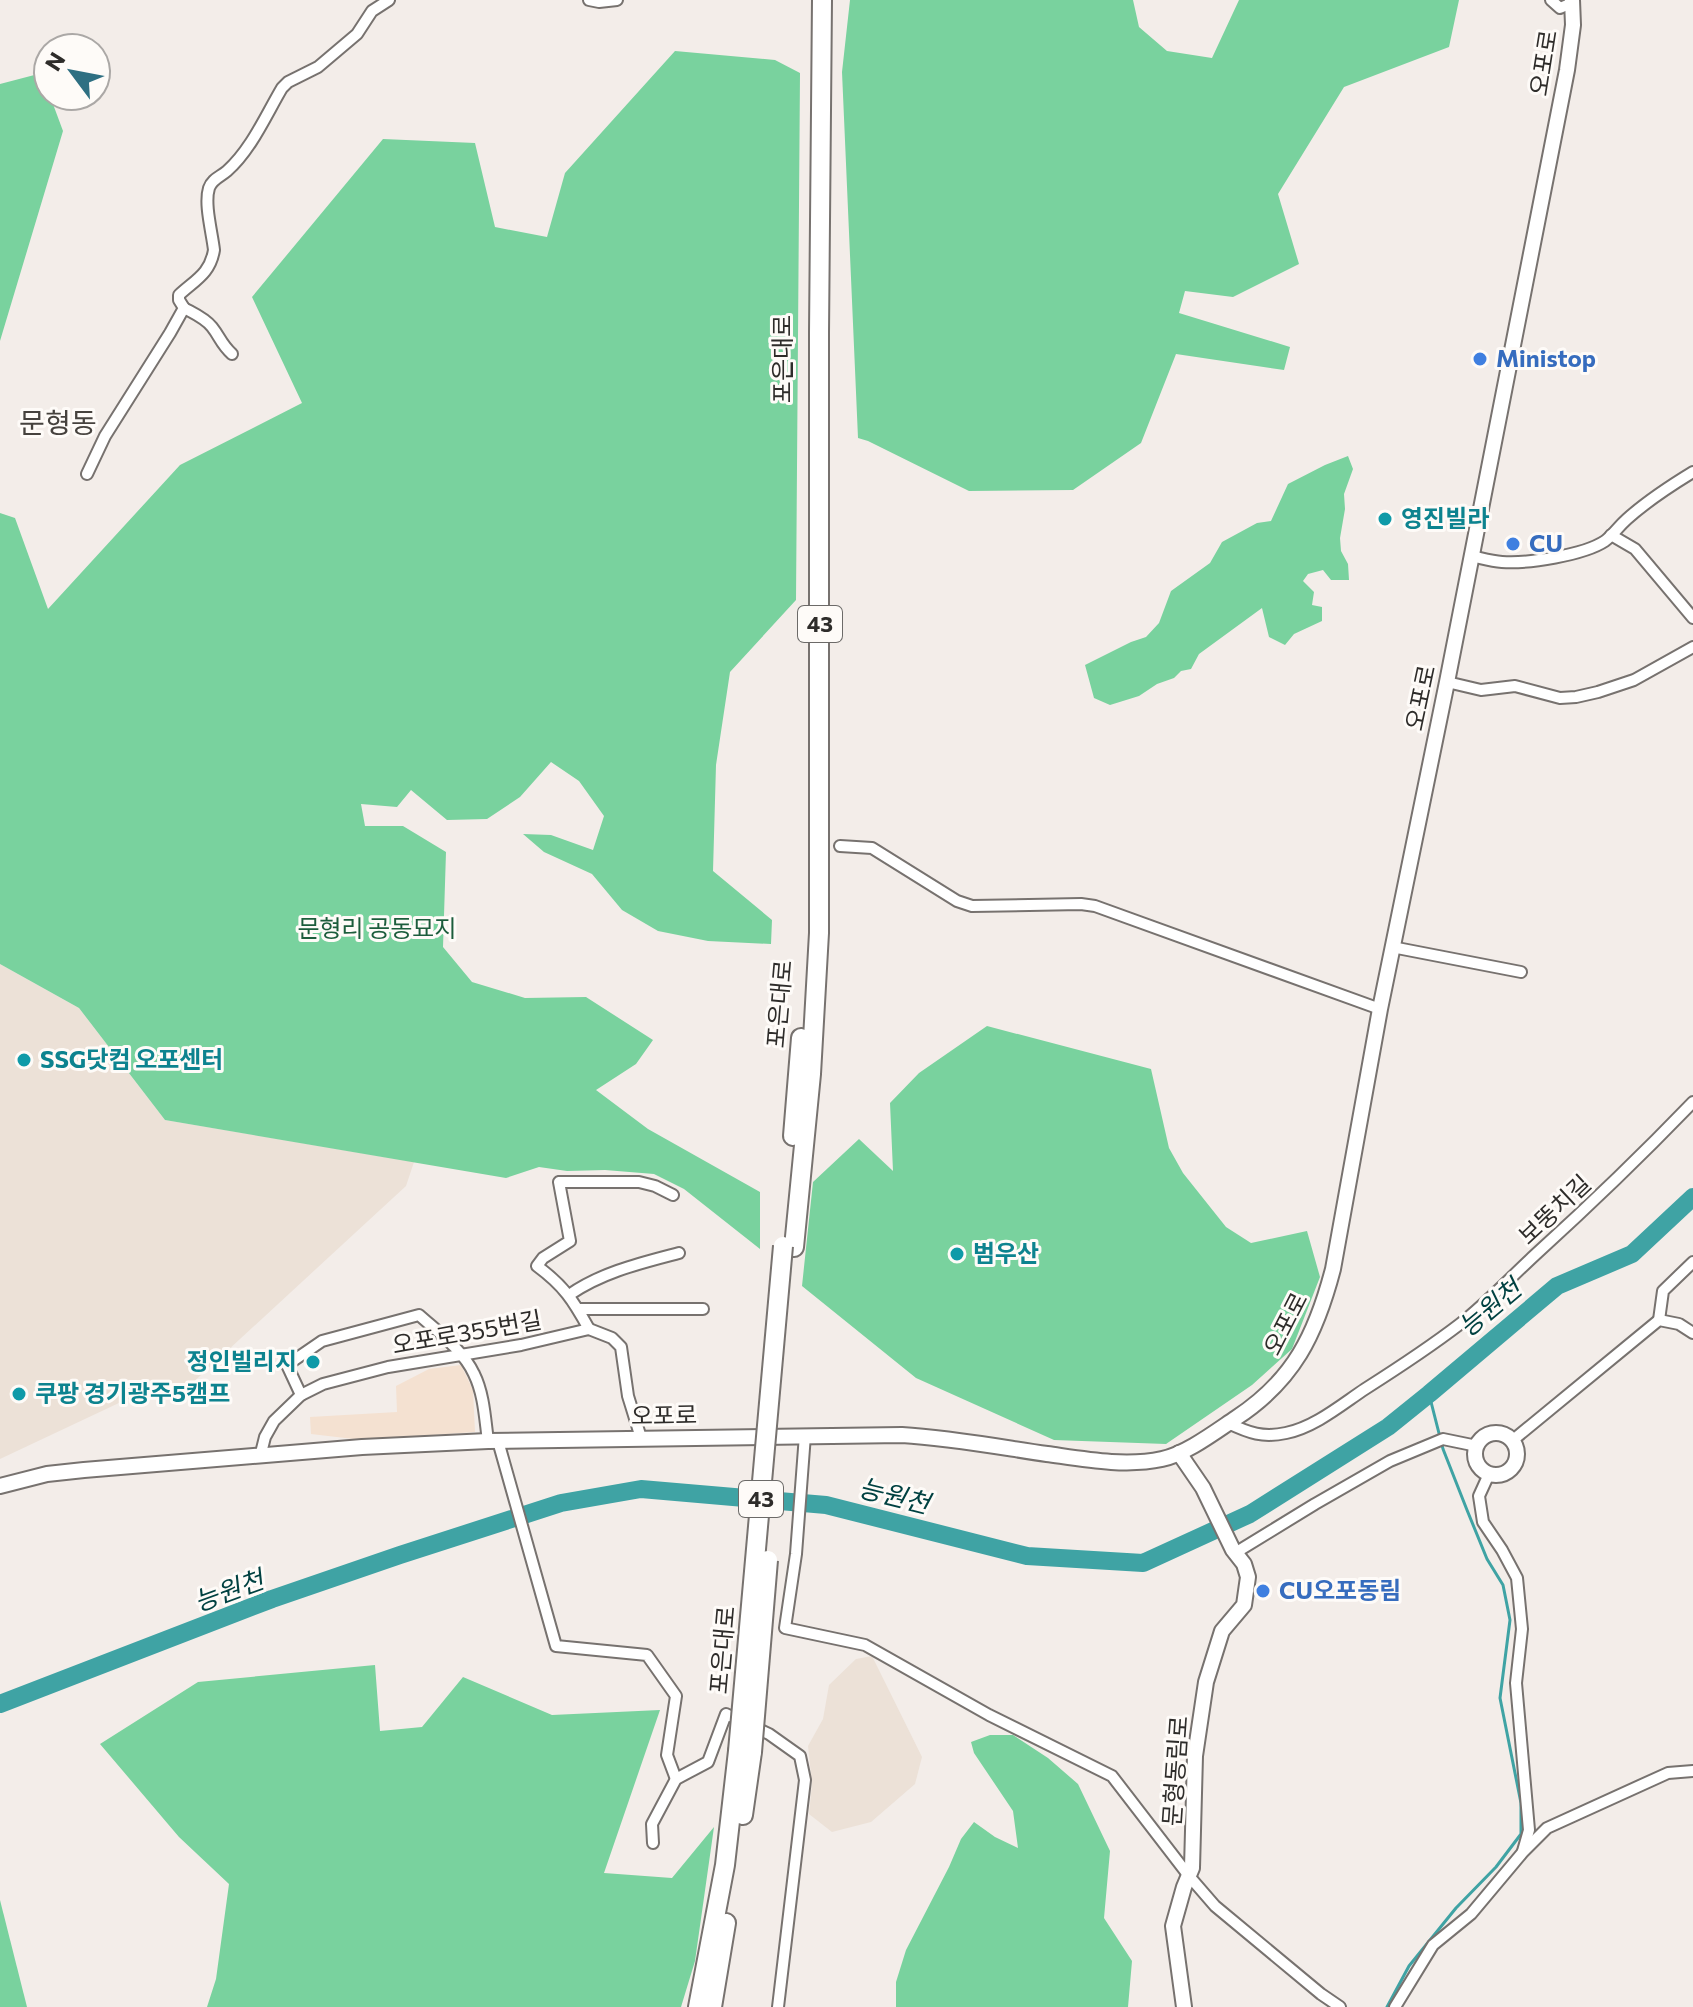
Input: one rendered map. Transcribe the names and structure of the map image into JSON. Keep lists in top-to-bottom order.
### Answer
{
  "streets": {
    "highway": ["포은대로", "43"],
    "street": [
      "오포로",
      "보뚱치길",
      "오포로355번길",
      "문형동림로"
    ]
  },
  "crossings": [
    ["오포로", "보뚱치길"],
    ["오포로", "오포로355번길"],
    ["오포로", "문형동림로"],
    ["포은대로", "43"]
  ],
  "districts": ["문형동"],
  "water": ["능원천"],
  "parks": ["문형리 공동묘지"],
  "places": [
    "Ministop",
    "영진빌라",
    "CU",
    "SSG닷컴 오포센터",
    "범우산",
    "정인빌리지",
    "쿠팡 경기광주5캠프",
    "CU오포동림"
  ],
  "north": "top left"
}
